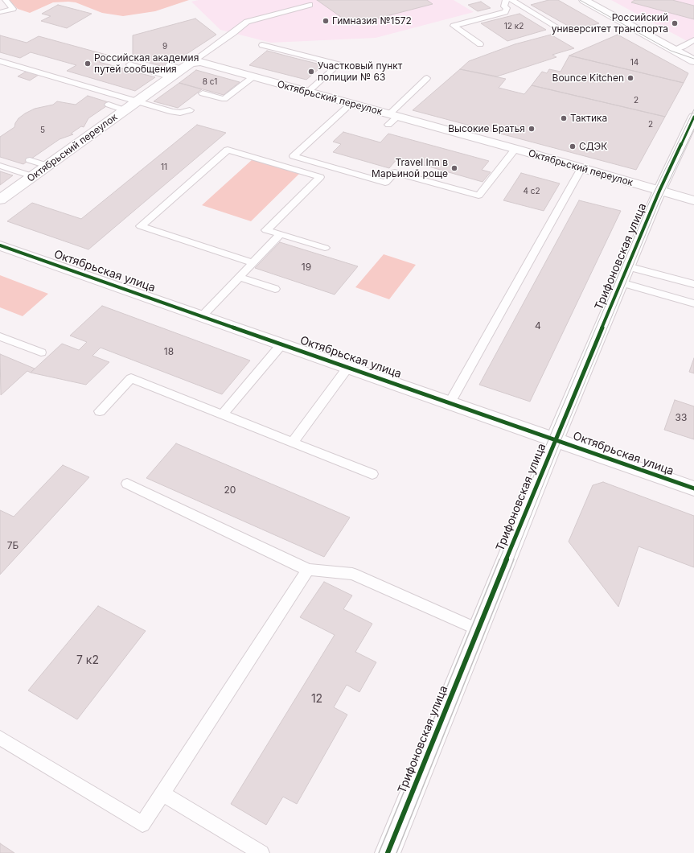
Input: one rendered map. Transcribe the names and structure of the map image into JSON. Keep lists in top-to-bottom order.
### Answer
{
  "streets": {
    "street": ["Октябрьский переулок", "Трифоновская улица", "Октябрьская улица"]
  },
  "crossings": [
    ["Октябрьский переулок", "Трифоновская улица"],
    ["Трифоновская улица", "Октябрьская улица"]
  ],
  "places": [
    "Гимназия №1572",
    "Российский университет транспорта",
    "Российская академия путей сообщения",
    "Участковый пункт полиции № 63",
    "Bounce Kitchen",
    "Тактика",
    "Высокие Братья",
    "СДЭК",
    "Travel Inn в Марьиной роще"
  ],
  "house_numbers": [
    "12 к2",
    "9",
    "14",
    "8 с1",
    "2",
    "2",
    "5",
    "11",
    "4 с2",
    "19",
    "4",
    "18",
    "33",
    "20",
    "7Б",
    "7 к2",
    "12"
  ]
}
